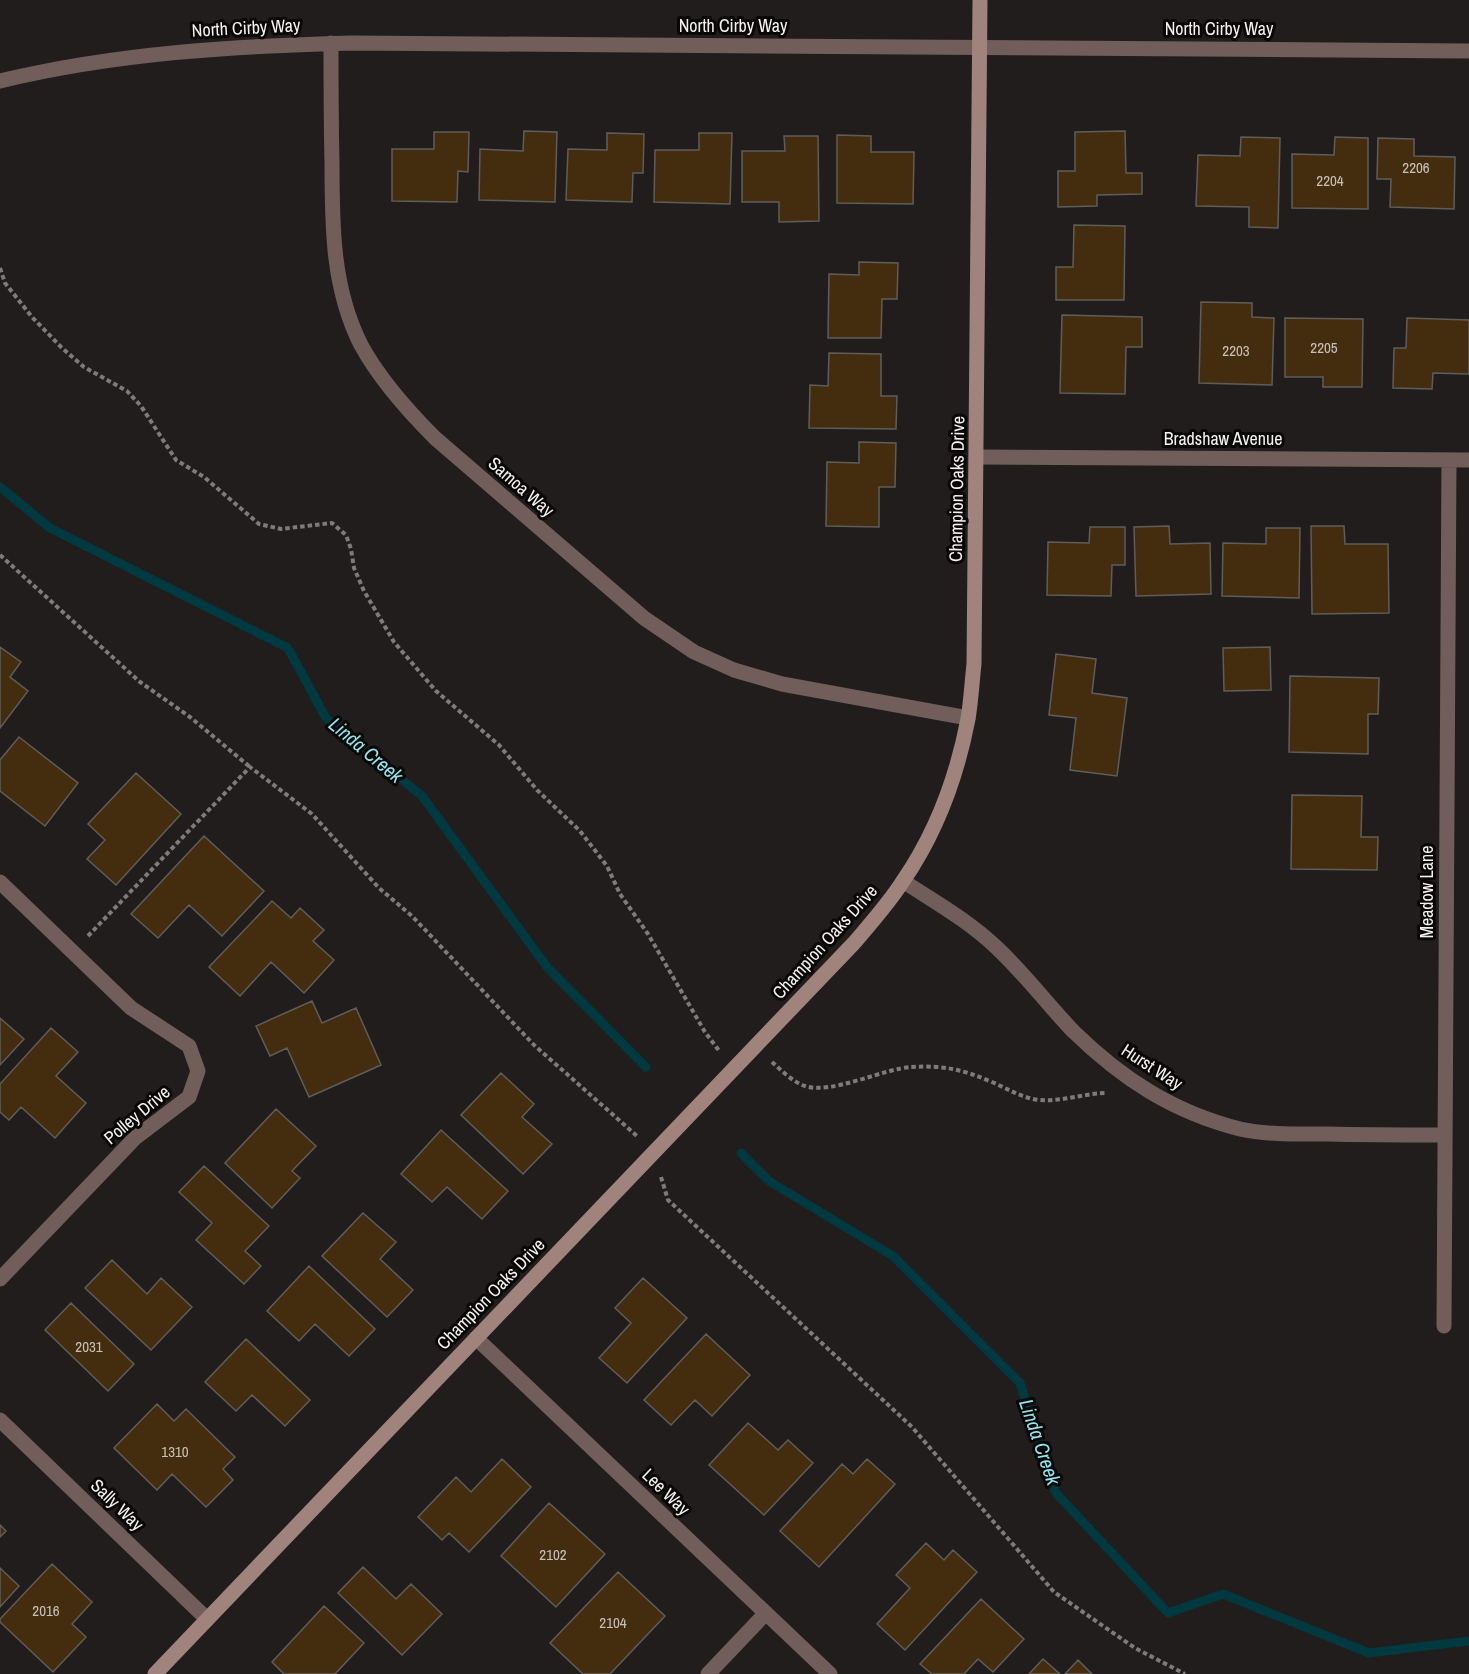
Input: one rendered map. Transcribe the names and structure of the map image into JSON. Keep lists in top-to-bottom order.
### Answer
{
  "streets": {
    "street": [
      "North Cirby Way",
      "Bradshaw Avenue",
      "Samoa Way",
      "Champion Oaks Drive",
      "Meadow Lane",
      "Hurst Way",
      "Polley Drive",
      "Lee Way",
      "Sally Way"
    ]
  },
  "crossings": [
    ["North Cirby Way", "Samoa Way"],
    ["North Cirby Way", "Champion Oaks Drive"],
    ["Bradshaw Avenue", "Champion Oaks Drive"],
    ["Bradshaw Avenue", "Meadow Lane"],
    ["Samoa Way", "Champion Oaks Drive"],
    ["Champion Oaks Drive", "Hurst Way"],
    ["Champion Oaks Drive", "Lee Way"],
    ["Champion Oaks Drive", "Sally Way"],
    ["Meadow Lane", "Hurst Way"]
  ],
  "water": ["Linda Creek"],
  "house_numbers": [
    "2206",
    "2204",
    "2205",
    "2203",
    "2031",
    "1310",
    "2102",
    "2016",
    "2104"
  ]
}
